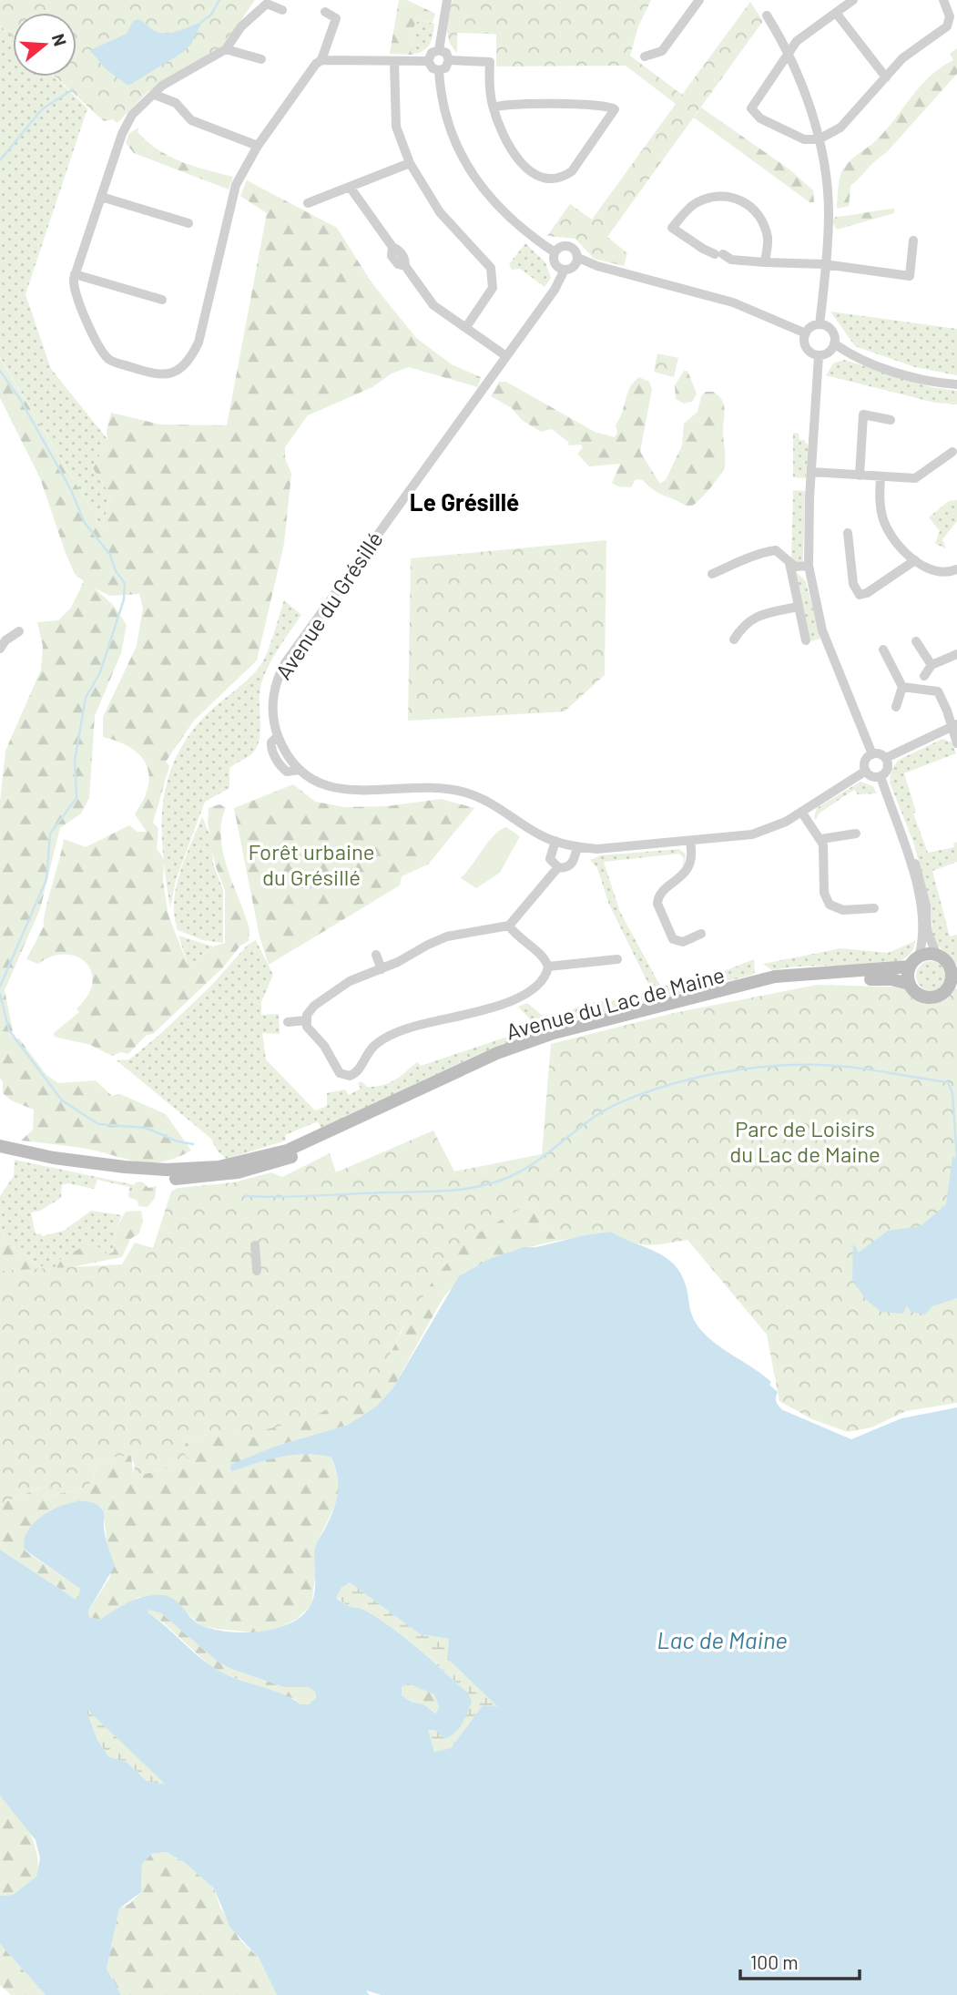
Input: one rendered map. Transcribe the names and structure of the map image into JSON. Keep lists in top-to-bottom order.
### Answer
{
  "streets": {
    "street": ["Avenue du Grésillé", "Avenue du Lac de Maine"]
  },
  "districts": ["Le Grésillé"],
  "water": ["Lac de Maine"],
  "parks": ["Forêt urbaine du Grésillé", "Parc de Loisirs du Lac de Maine"],
  "scale_bar": "100 m",
  "north": "right"
}
